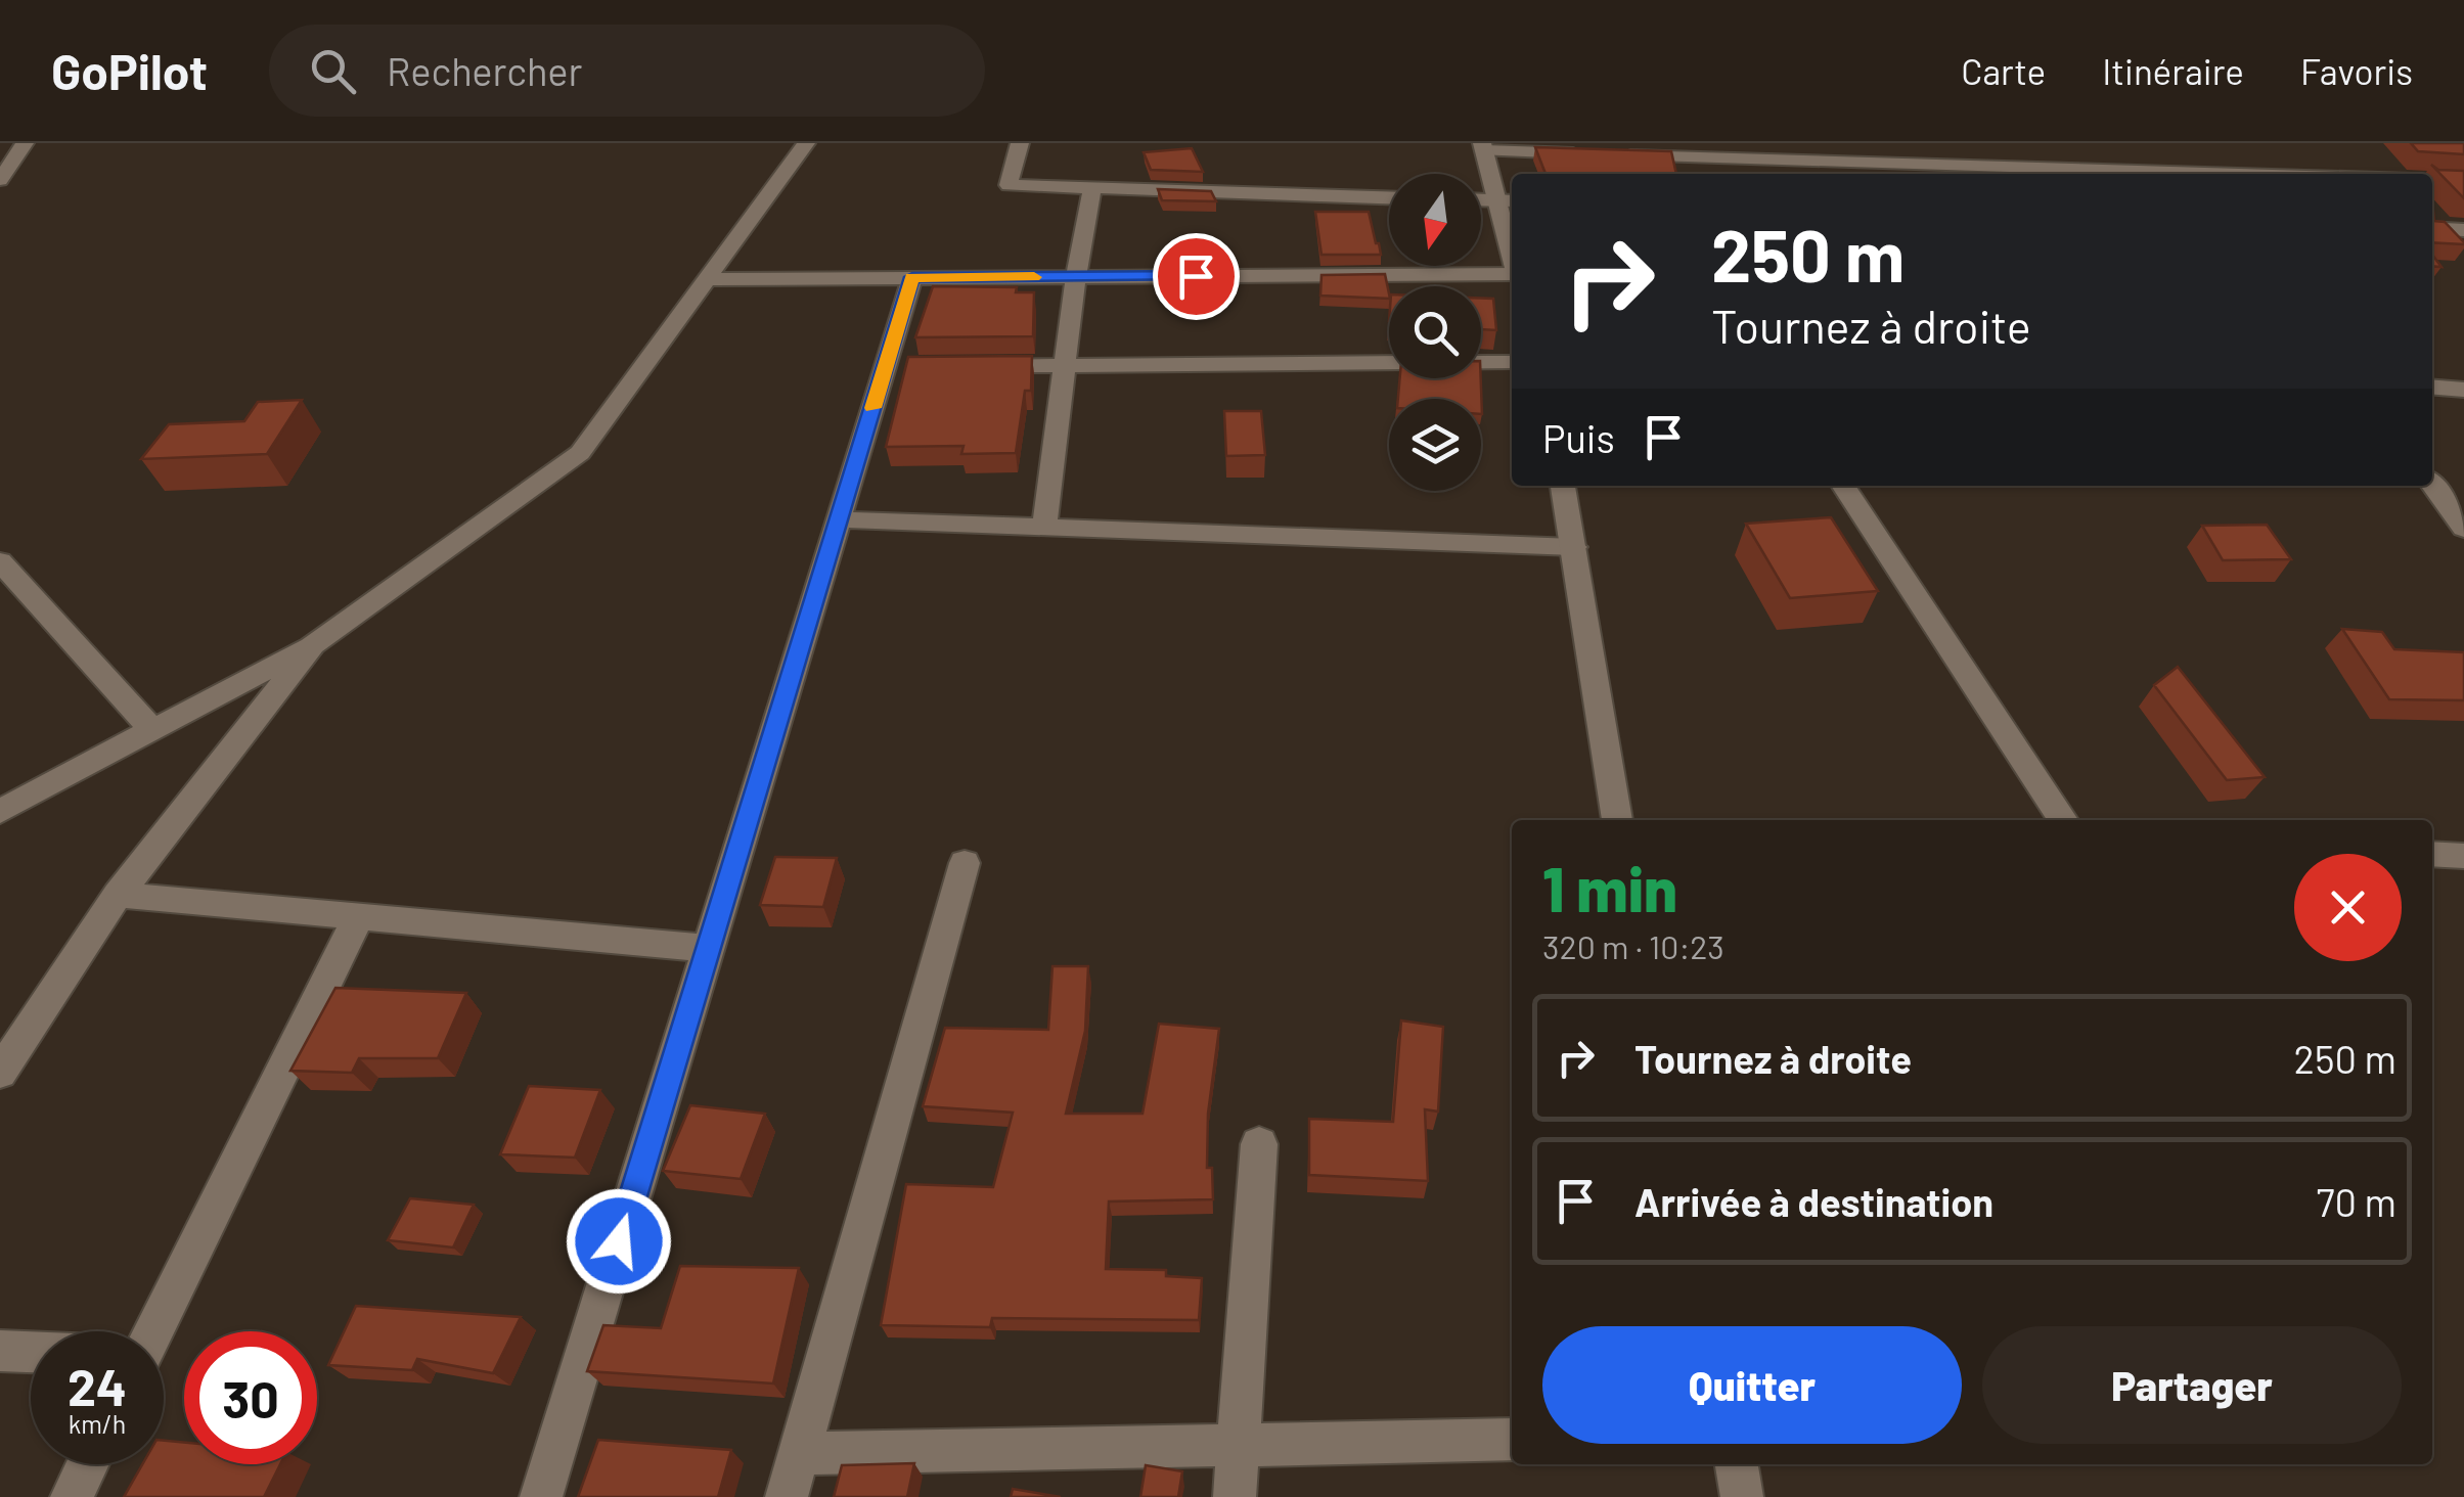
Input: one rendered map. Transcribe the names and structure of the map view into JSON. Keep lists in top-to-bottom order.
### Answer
{
  "north": "bottom",
  "page": {
    "header": "GoPilot",
    "search": "Rechercher",
    "nav": ["Carte", "Itinéraire", "Favoris"],
    "turn": ["250 m", "Tournez à droite"],
    "then": "Puis",
    "heading": ["1 min", "320 m · 10:23"],
    "list": [
      {
        "name": "Tournez à droite",
        "value": "250 m"
      },
      {
        "name": "Arrivée à destination",
        "value": "70 m"
      }
    ],
    "buttons": ["Quitter", "Partager"],
    "speed": "24 km/h",
    "limit": "30"
  }
}
